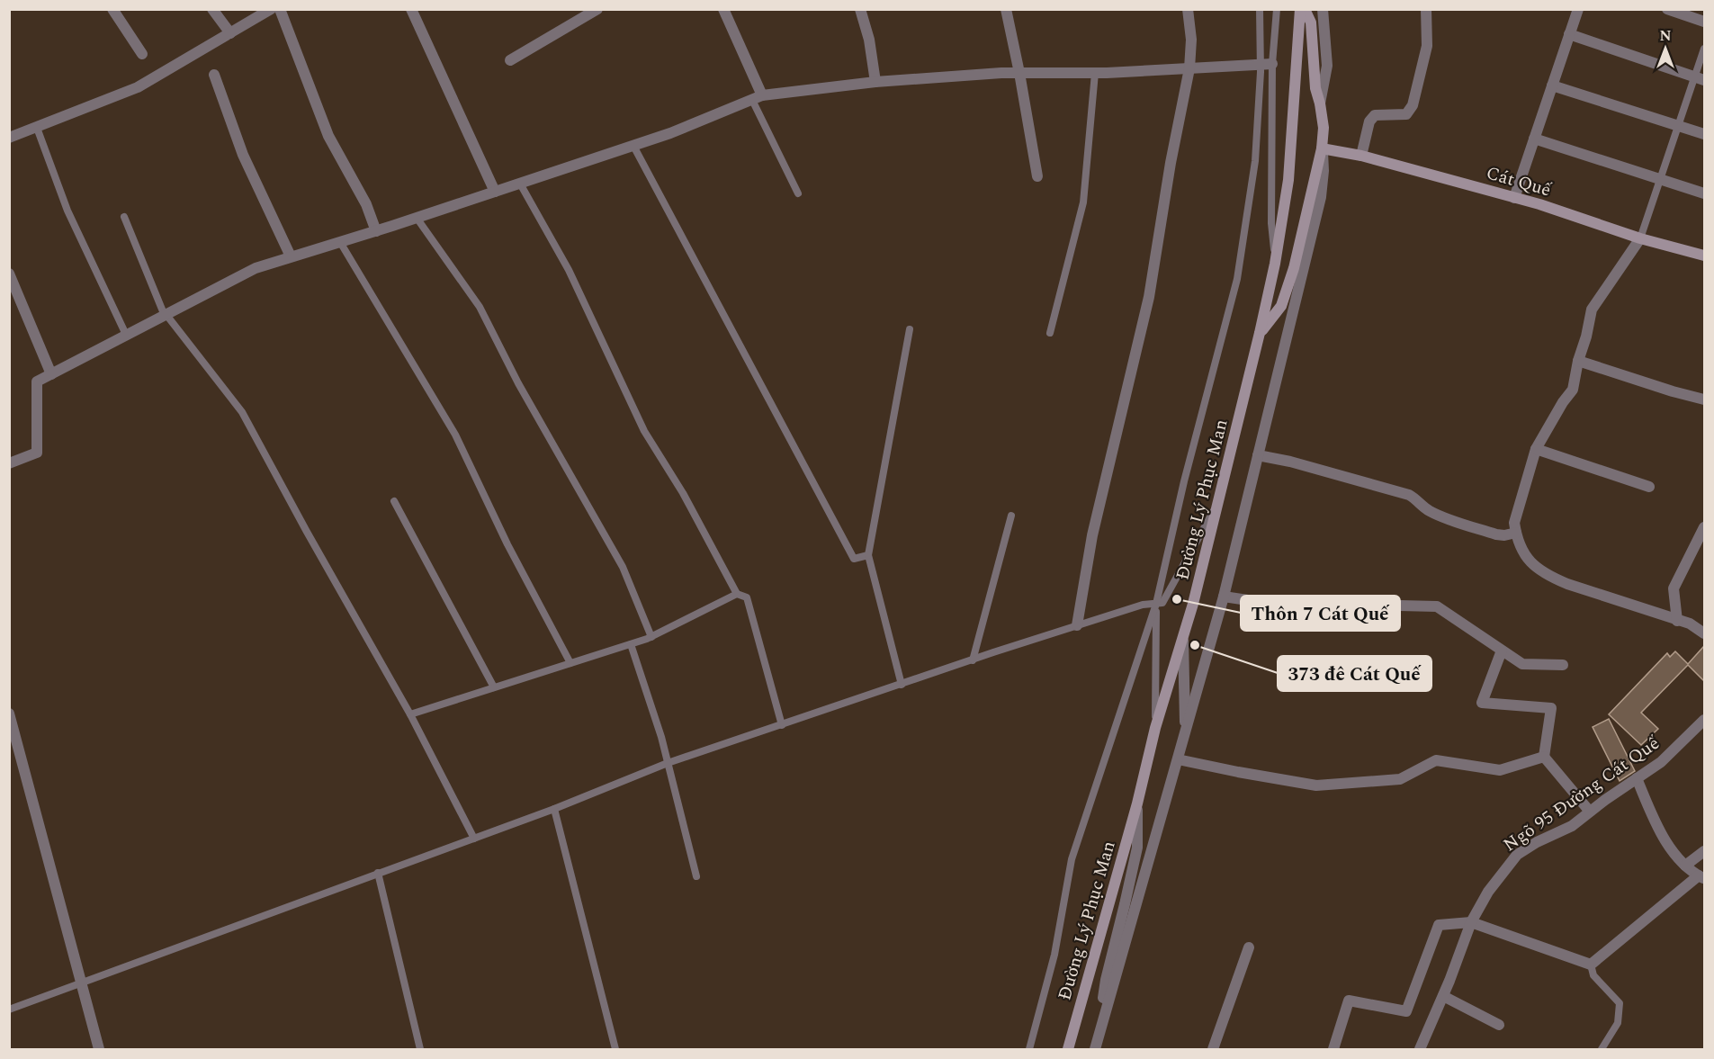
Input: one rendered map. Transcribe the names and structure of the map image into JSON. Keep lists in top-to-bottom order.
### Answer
{
  "streets": {
    "main road": ["Cát Quế", "Đường Lý Phục Man"],
    "street": ["Ngõ 95 Đường Cát Quế"]
  },
  "places": ["Thôn 7 Cát Quế", "373 đê Cát Quế"],
  "north": "top"
}
